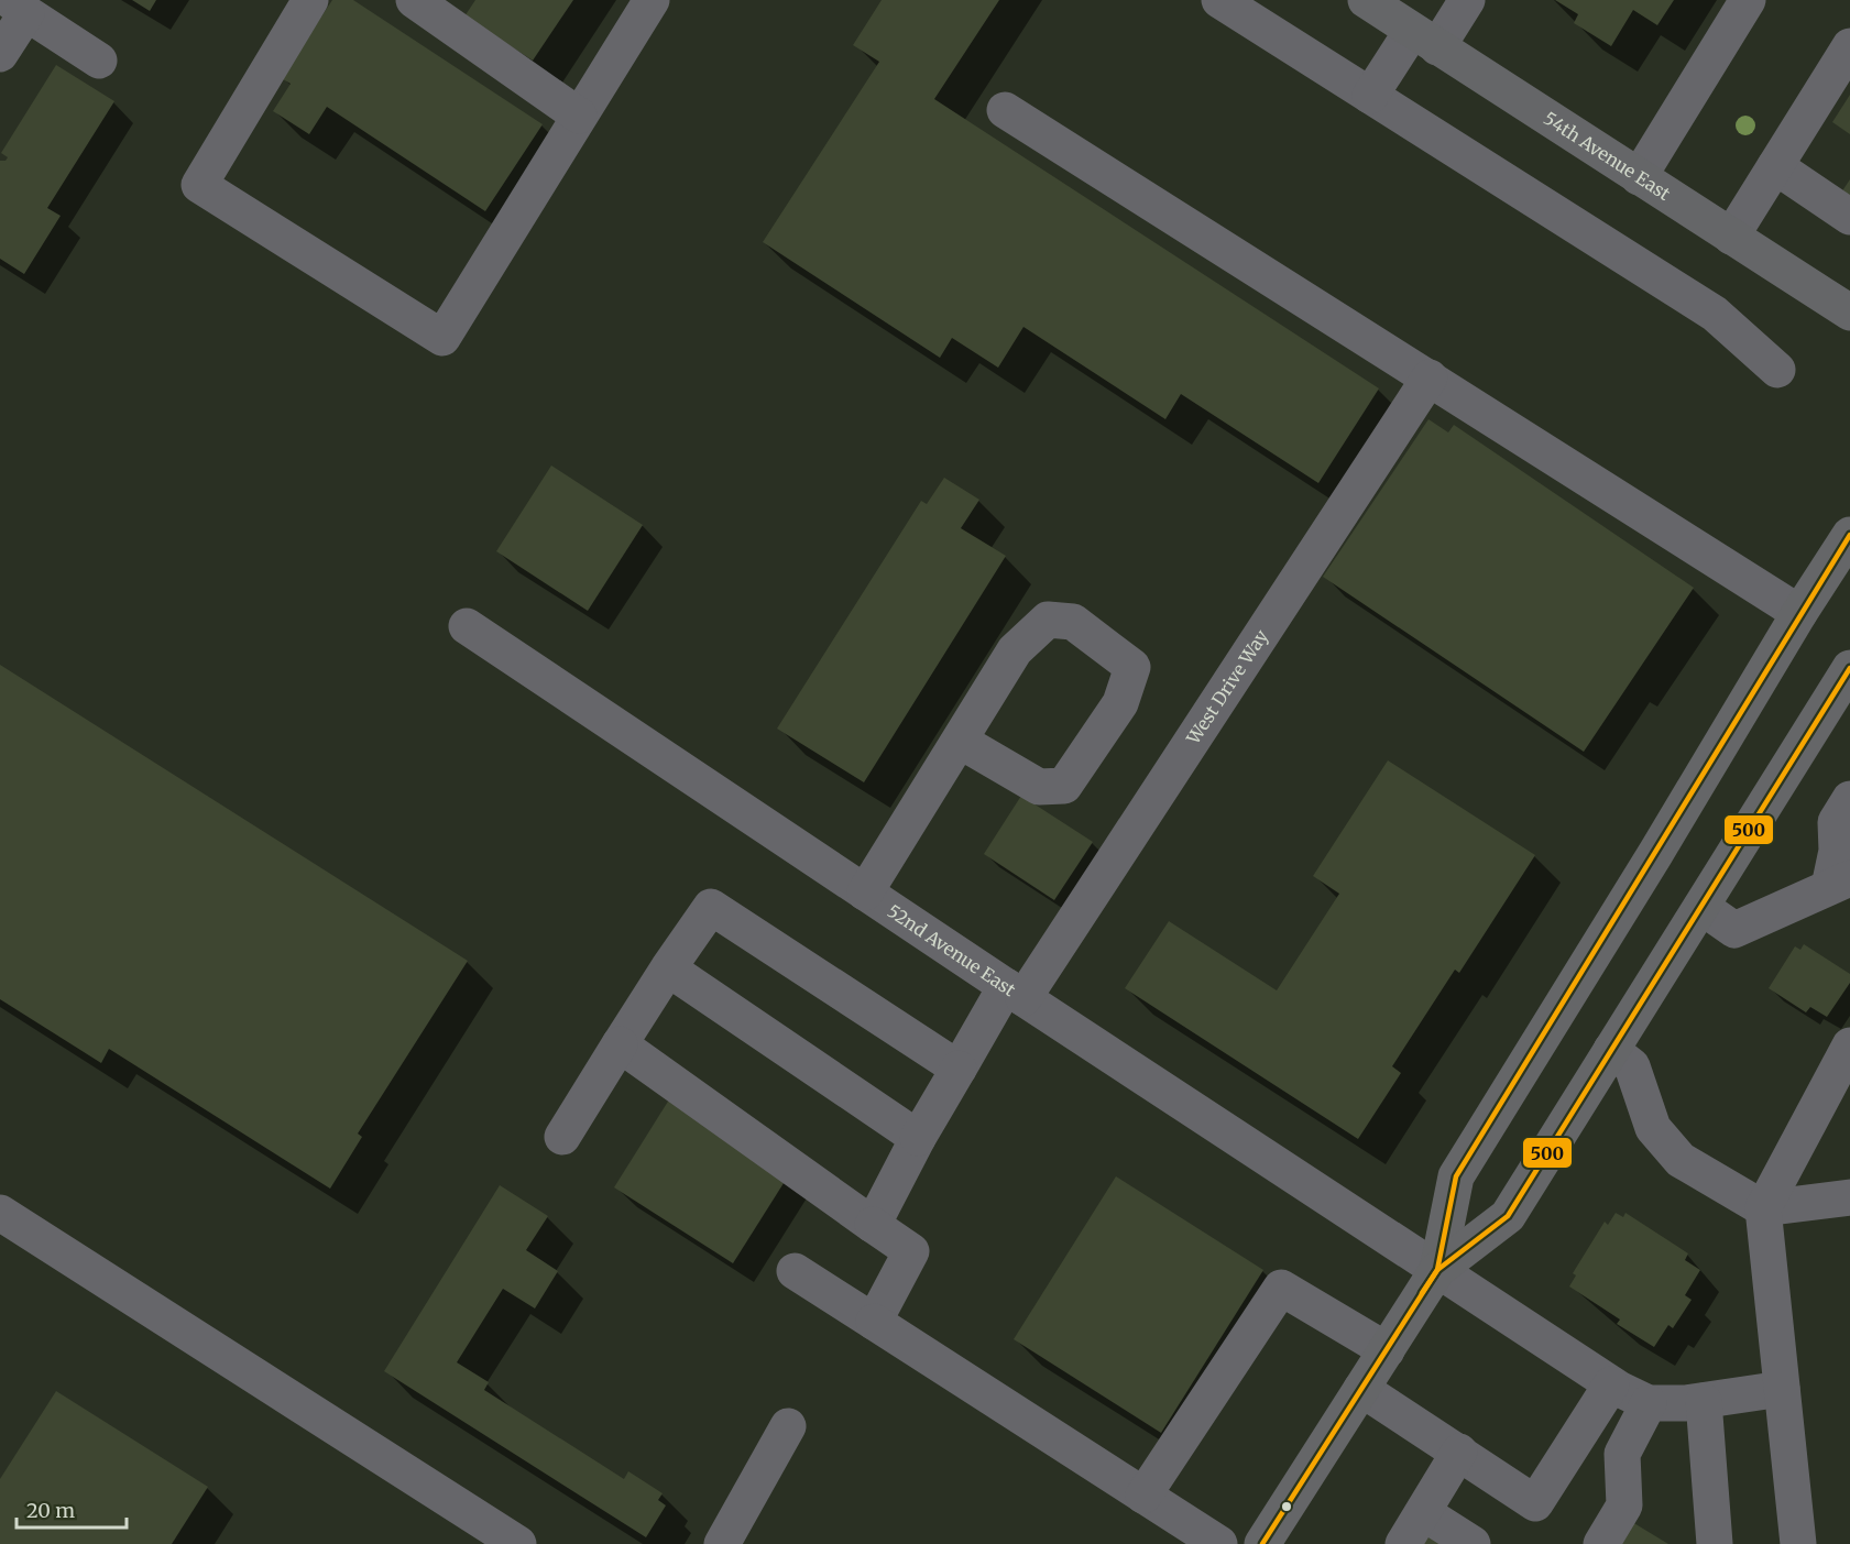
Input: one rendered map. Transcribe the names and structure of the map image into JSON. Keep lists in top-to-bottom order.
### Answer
{
  "streets": {
    "main road": ["54th Avenue East"],
    "street": ["West Drive Way", "52nd Avenue East"]
  },
  "crossings": [
    ["West Drive Way", "52nd Avenue East"]
  ],
  "lines": ["transit line 500"],
  "scale_bar": "20 m"
}
